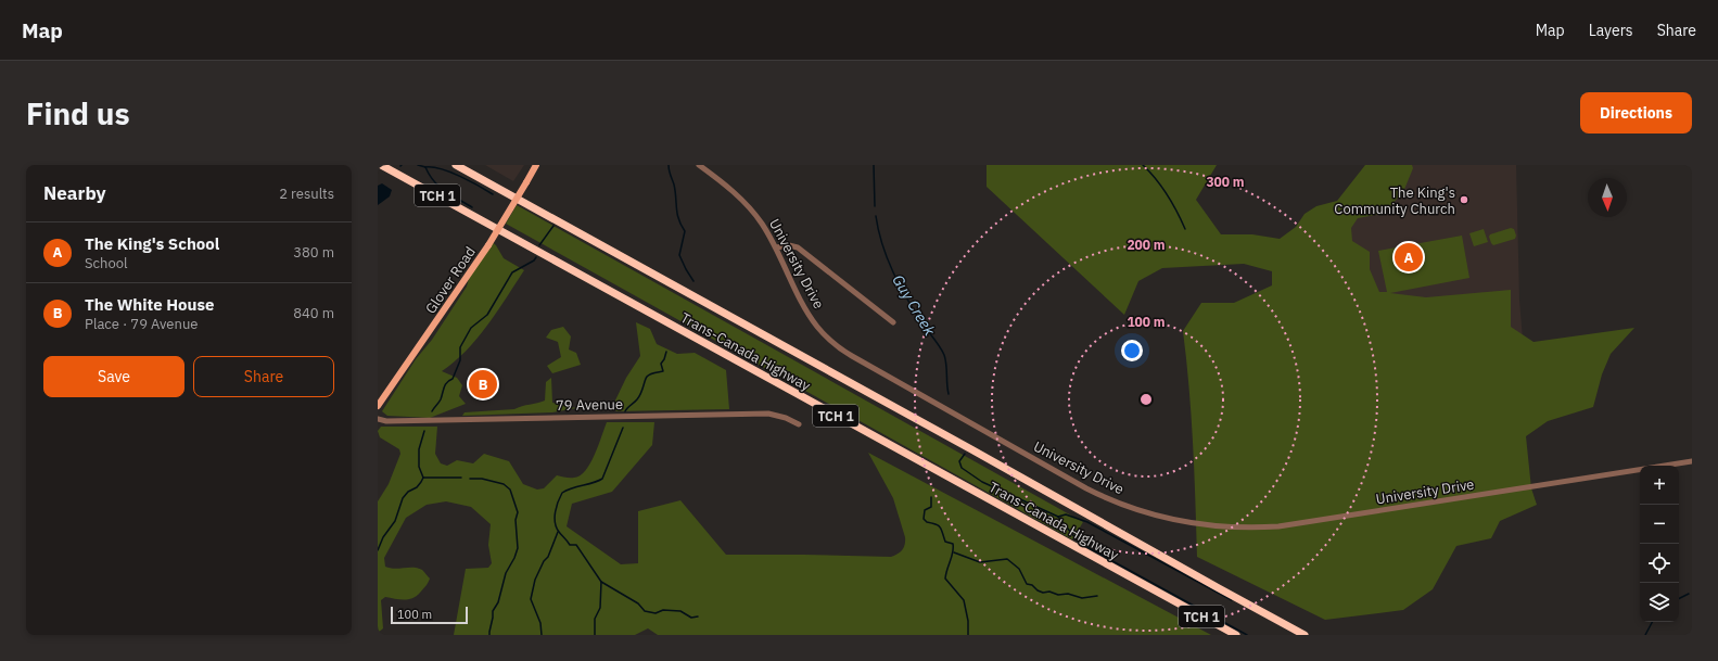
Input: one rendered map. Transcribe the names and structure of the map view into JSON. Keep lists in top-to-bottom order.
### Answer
{
  "streets": {
    "highway": ["TCH 1", "Trans-Canada Highway"],
    "main road": ["Glover Road"],
    "street": ["University Drive", "79 Avenue"]
  },
  "water": ["Guy Creek"],
  "places": ["The King's Community Church"],
  "scale_bar": "100 m",
  "north": "bottom",
  "page": {
    "header": "Map",
    "nav": ["Map", "Layers", "Share"],
    "buttons": [
      "Directions",
      ["Save", "Share"]
    ],
    "title": "Find us",
    "heading": ["Nearby", "2 results"],
    "list": [
      {
        "mark": "A",
        "name": "The King's School",
        "note": "School",
        "value": "380 m"
      },
      {
        "mark": "B",
        "name": "The White House",
        "note": "Place · 79 Avenue",
        "value": "840 m"
      }
    ],
    "pins": ["A", "B"],
    "map_buttons": ["+", "−"],
    "scale": "100 m"
  },
  "rings": ["300 m", "200 m", "100 m"]
}
